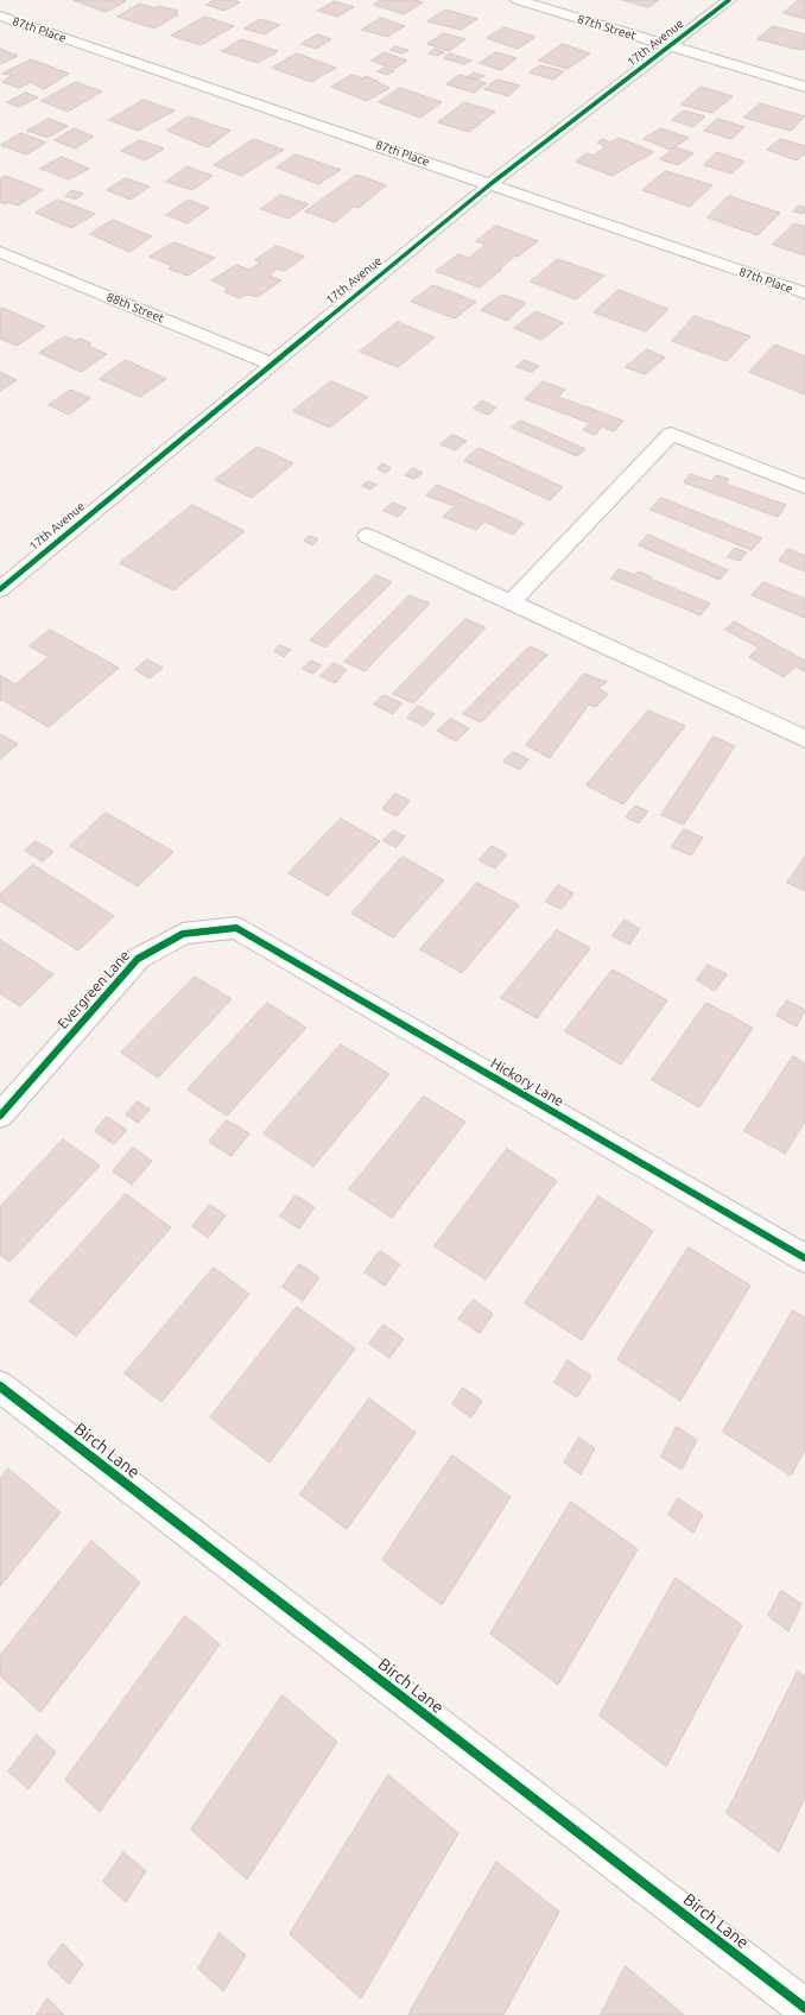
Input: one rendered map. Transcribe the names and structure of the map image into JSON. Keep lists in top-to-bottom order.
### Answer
{
  "streets": {
    "street": [
      "87th Street",
      "87th Place",
      "17th Avenue",
      "88th Street",
      "Evergreen Lane",
      "Hickory Lane",
      "Birch Lane"
    ]
  },
  "crossings": [
    ["87th Street", "17th Avenue"],
    ["87th Place", "17th Avenue"],
    ["17th Avenue", "88th Street"],
    ["Evergreen Lane", "Hickory Lane"]
  ]
}
